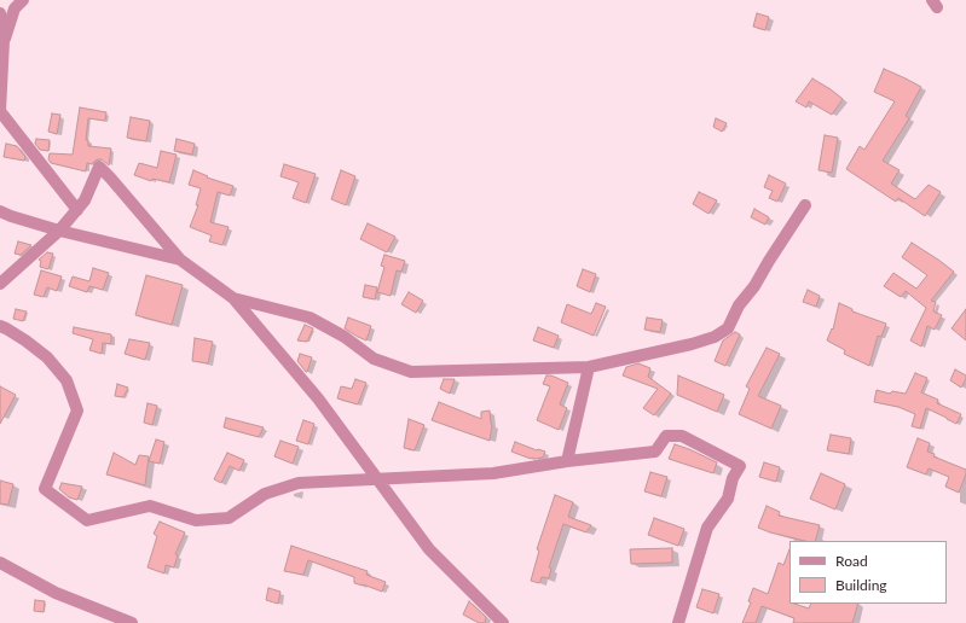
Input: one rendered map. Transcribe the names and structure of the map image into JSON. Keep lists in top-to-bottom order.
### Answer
{
  "legend": ["Road", "Building"]
}
